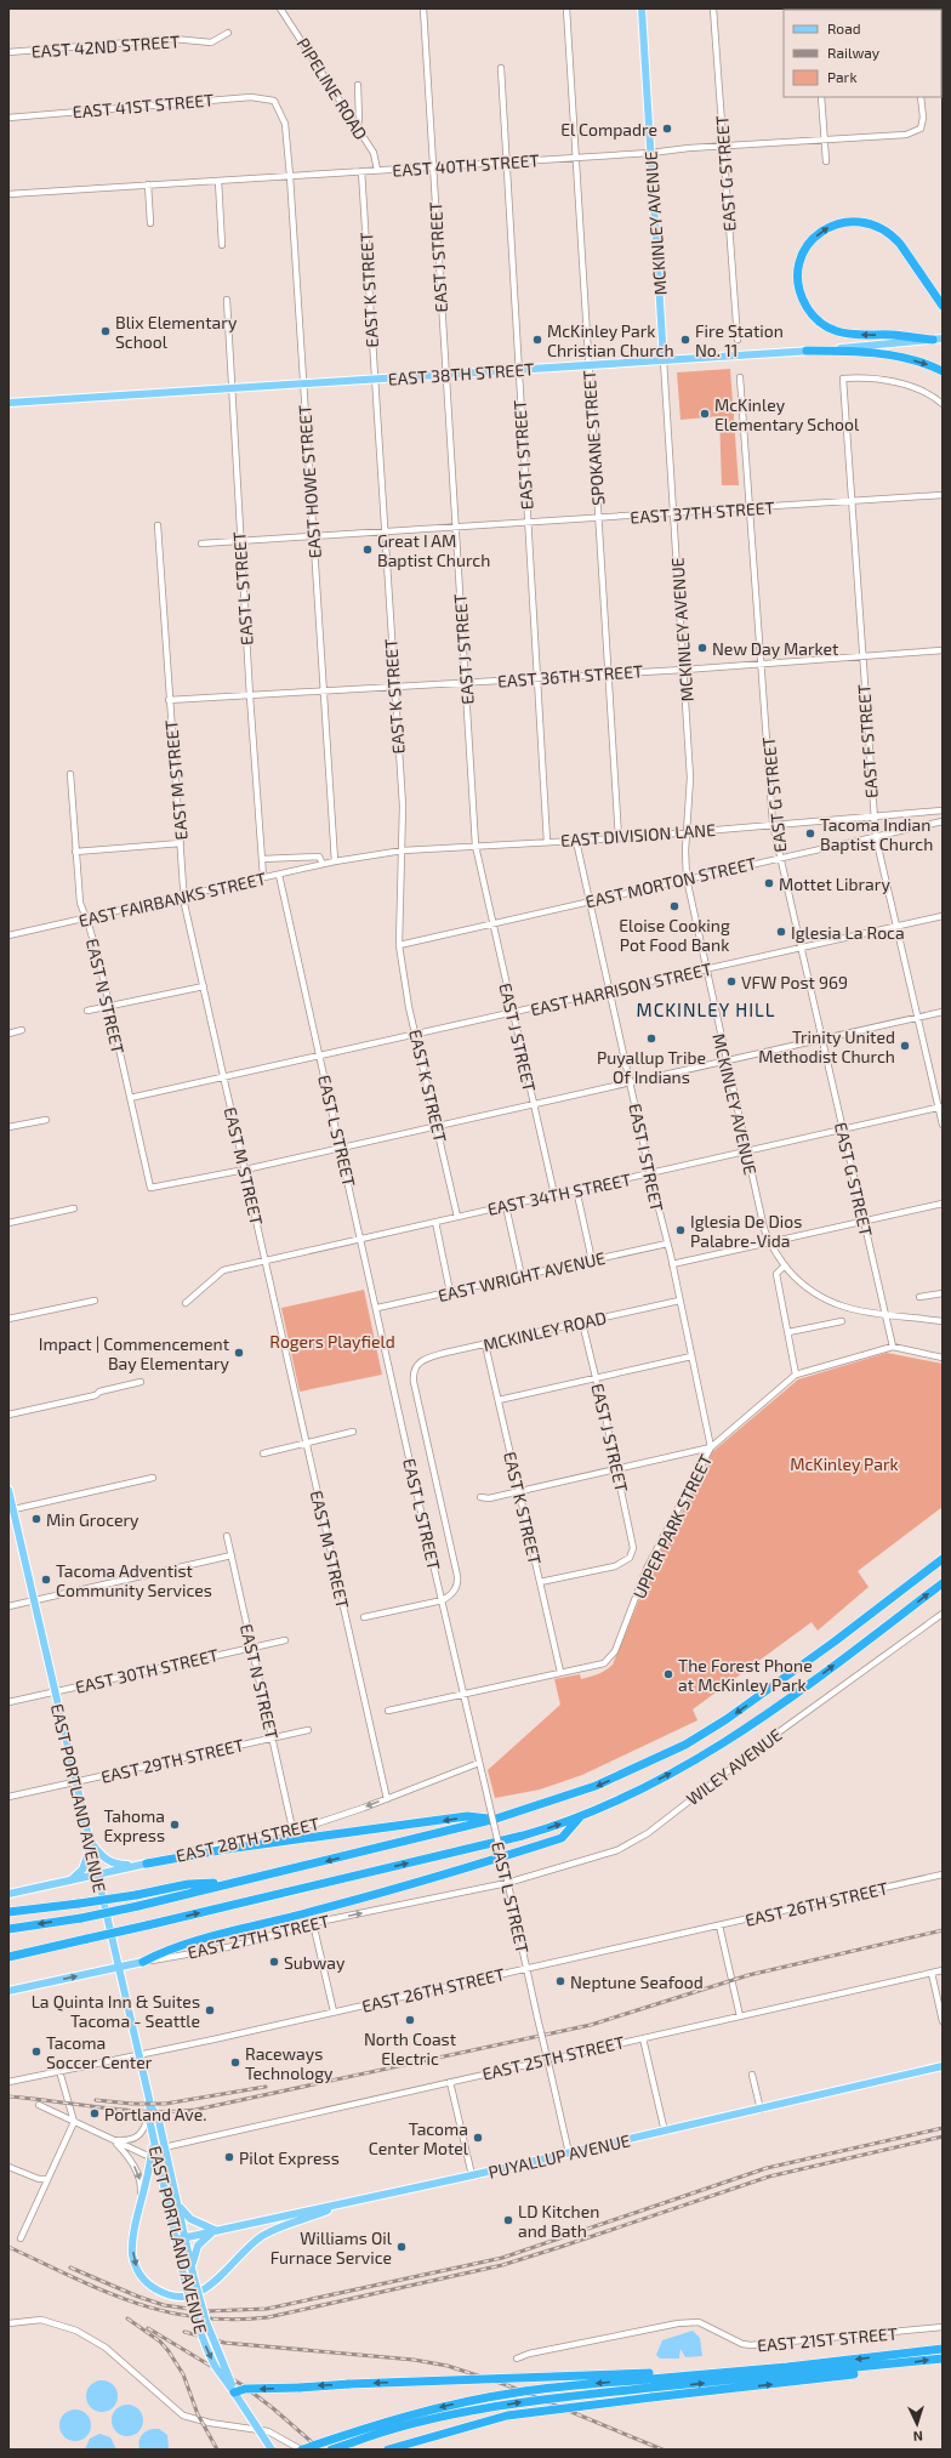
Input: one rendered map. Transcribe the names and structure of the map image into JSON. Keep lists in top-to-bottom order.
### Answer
{
  "streets": {
    "main road": [
      "MCKINLEY AVENUE",
      "EAST 38TH STREET",
      "EAST PORTLAND AVENUE",
      "EAST 28TH STREET",
      "EAST 27TH STREET",
      "PUYALLUP AVENUE"
    ],
    "street": [
      "EAST 42ND STREET",
      "PIPELINE ROAD",
      "EAST 41ST STREET",
      "EAST 40TH STREET",
      "EAST G STREET",
      "EAST J STREET",
      "EAST K STREET",
      "SPOKANE STREET",
      "EAST I STREET",
      "EAST HOWE STREET",
      "EAST 37TH STREET",
      "EAST L STREET",
      "EAST 36TH STREET",
      "EAST F STREET",
      "EAST M STREET",
      "EAST DIVISION LANE",
      "EAST MORTON STREET",
      "EAST FAIRBANKS STREET",
      "EAST HARRISON STREET",
      "EAST N STREET",
      "EAST 34TH STREET",
      "EAST WRIGHT AVENUE",
      "MCKINLEY ROAD",
      "UPPER PARK STREET",
      "EAST 30TH STREET",
      "EAST 29TH STREET",
      "WILEY AVENUE",
      "EAST 26TH STREET",
      "EAST 25TH STREET",
      "EAST 21ST STREET"
    ]
  },
  "crossings": [
    ["PIPELINE ROAD", "EAST 40TH STREET"],
    ["EAST 41ST STREET", "EAST HOWE STREET"],
    ["EAST 40TH STREET", "EAST G STREET"],
    ["EAST 40TH STREET", "MCKINLEY AVENUE"],
    ["EAST 40TH STREET", "EAST J STREET"],
    ["EAST 40TH STREET", "EAST K STREET"],
    ["EAST 40TH STREET", "SPOKANE STREET"],
    ["EAST 40TH STREET", "EAST I STREET"],
    ["EAST 40TH STREET", "EAST HOWE STREET"],
    ["EAST G STREET", "MCKINLEY AVENUE"],
    ["EAST G STREET", "EAST 37TH STREET"],
    ["EAST G STREET", "EAST 36TH STREET"],
    ["EAST G STREET", "EAST DIVISION LANE"],
    ["EAST G STREET", "EAST MORTON STREET"],
    ["EAST G STREET", "EAST HARRISON STREET"],
    ["EAST G STREET", "EAST 34TH STREET"],
    ["EAST G STREET", "UPPER PARK STREET"],
    ["MCKINLEY AVENUE", "EAST 38TH STREET"],
    ["MCKINLEY AVENUE", "EAST 37TH STREET"],
    ["MCKINLEY AVENUE", "EAST 36TH STREET"],
    ["MCKINLEY AVENUE", "EAST DIVISION LANE"],
    ["MCKINLEY AVENUE", "EAST MORTON STREET"],
    ["MCKINLEY AVENUE", "EAST HARRISON STREET"],
    ["MCKINLEY AVENUE", "EAST 34TH STREET"],
    ["EAST J STREET", "EAST K STREET"],
    ["EAST J STREET", "EAST 38TH STREET"],
    ["EAST J STREET", "EAST 37TH STREET"],
    ["EAST J STREET", "EAST 36TH STREET"],
    ["EAST J STREET", "EAST DIVISION LANE"],
    ["EAST J STREET", "EAST MORTON STREET"],
    ["EAST J STREET", "EAST HARRISON STREET"],
    ["EAST J STREET", "EAST 34TH STREET"],
    ["EAST J STREET", "MCKINLEY ROAD"],
    ["EAST K STREET", "EAST 38TH STREET"],
    ["EAST K STREET", "EAST 37TH STREET"],
    ["EAST K STREET", "EAST 36TH STREET"],
    ["EAST K STREET", "EAST DIVISION LANE"],
    ["EAST K STREET", "EAST MORTON STREET"],
    ["EAST K STREET", "EAST HARRISON STREET"],
    ["EAST K STREET", "EAST 34TH STREET"],
    ["EAST K STREET", "MCKINLEY ROAD"],
    ["EAST K STREET", "UPPER PARK STREET"],
    ["EAST 38TH STREET", "SPOKANE STREET"],
    ["EAST 38TH STREET", "EAST I STREET"],
    ["EAST 38TH STREET", "EAST HOWE STREET"],
    ["EAST 38TH STREET", "EAST L STREET"],
    ["SPOKANE STREET", "EAST 37TH STREET"],
    ["SPOKANE STREET", "EAST 36TH STREET"],
    ["SPOKANE STREET", "EAST DIVISION LANE"],
    ["EAST I STREET", "EAST 37TH STREET"],
    ["EAST I STREET", "EAST 36TH STREET"],
    ["EAST I STREET", "EAST DIVISION LANE"],
    ["EAST I STREET", "EAST MORTON STREET"],
    ["EAST I STREET", "EAST HARRISON STREET"],
    ["EAST I STREET", "EAST 34TH STREET"],
    ["EAST I STREET", "EAST WRIGHT AVENUE"],
    ["EAST I STREET", "MCKINLEY ROAD"],
    ["EAST I STREET", "UPPER PARK STREET"],
    ["EAST HOWE STREET", "EAST 37TH STREET"],
    ["EAST HOWE STREET", "EAST 36TH STREET"],
    ["EAST HOWE STREET", "EAST DIVISION LANE"],
    ["EAST HOWE STREET", "EAST FAIRBANKS STREET"],
    ["EAST 37TH STREET", "EAST L STREET"],
    ["EAST 37TH STREET", "EAST F STREET"],
    ["EAST L STREET", "EAST 36TH STREET"],
    ["EAST L STREET", "EAST FAIRBANKS STREET"],
    ["EAST L STREET", "EAST HARRISON STREET"],
    ["EAST L STREET", "EAST 34TH STREET"],
    ["EAST L STREET", "EAST WRIGHT AVENUE"],
    ["EAST L STREET", "MCKINLEY ROAD"],
    ["EAST L STREET", "WILEY AVENUE"],
    ["EAST L STREET", "EAST 28TH STREET"],
    ["EAST L STREET", "EAST 26TH STREET"],
    ["EAST L STREET", "EAST 27TH STREET"],
    ["EAST L STREET", "PUYALLUP AVENUE"],
    ["EAST 36TH STREET", "EAST F STREET"],
    ["EAST 36TH STREET", "EAST M STREET"],
    ["EAST F STREET", "EAST DIVISION LANE"],
    ["EAST F STREET", "EAST MORTON STREET"],
    ["EAST F STREET", "EAST HARRISON STREET"],
    ["EAST F STREET", "EAST 34TH STREET"],
    ["EAST M STREET", "EAST FAIRBANKS STREET"],
    ["EAST M STREET", "EAST HARRISON STREET"],
    ["EAST M STREET", "EAST N STREET"],
    ["EAST M STREET", "EAST 34TH STREET"],
    ["EAST M STREET", "EAST 28TH STREET"],
    ["EAST DIVISION LANE", "EAST FAIRBANKS STREET"],
    ["EAST FAIRBANKS STREET", "EAST N STREET"],
    ["EAST HARRISON STREET", "EAST N STREET"],
    ["EAST N STREET", "EAST 30TH STREET"],
    ["EAST N STREET", "EAST 29TH STREET"],
    ["EAST N STREET", "EAST 28TH STREET"],
    ["EAST 30TH STREET", "EAST PORTLAND AVENUE"],
    ["EAST 29TH STREET", "EAST PORTLAND AVENUE"],
    ["WILEY AVENUE", "EAST 27TH STREET"],
    ["EAST PORTLAND AVENUE", "EAST 28TH STREET"],
    ["EAST PORTLAND AVENUE", "EAST 26TH STREET"],
    ["EAST PORTLAND AVENUE", "EAST 27TH STREET"],
    ["EAST PORTLAND AVENUE", "EAST 25TH STREET"],
    ["EAST PORTLAND AVENUE", "PUYALLUP AVENUE"]
  ],
  "one_way": ["EAST 27TH STREET"],
  "districts": ["MCKINLEY HILL"],
  "parks": ["Rogers Playfield", "McKinley Park"],
  "places": [
    "El Compadre",
    "Blix Elementary School",
    "McKinley Park Christian Church",
    "Fire Station No. 11",
    "McKinley Elementary School",
    "Great I AM Baptist Church",
    "New Day Market",
    "Tacoma Indian Baptist Church",
    "Mottet Library",
    "Eloise Cooking Pot Food Bank",
    "Iglesia La Roca",
    "VFW Post 969",
    "Puyallup Tribe Of Indians",
    "Trinity United Methodist Church",
    "Iglesia De Dios Palabre-Vida",
    "Impact | Commencement Bay Elementary",
    "Min Grocery",
    "Tacoma Adventist Community Services",
    "The Forest Phone at McKinley Park",
    "Tahoma Express",
    "Subway",
    "Neptune Seafood",
    "La Quinta Inn & Suites Tacoma - Seattle",
    "North Coast Electric",
    "Tacoma Soccer Center",
    "Raceways Technology",
    "Portland Ave.",
    "Tacoma Center Motel",
    "Pilot Express",
    "LD Kitchen and Bath",
    "Williams Oil Furnace Service"
  ],
  "legend": ["Road", "Railway", "Park"],
  "north": "bottom"
}
